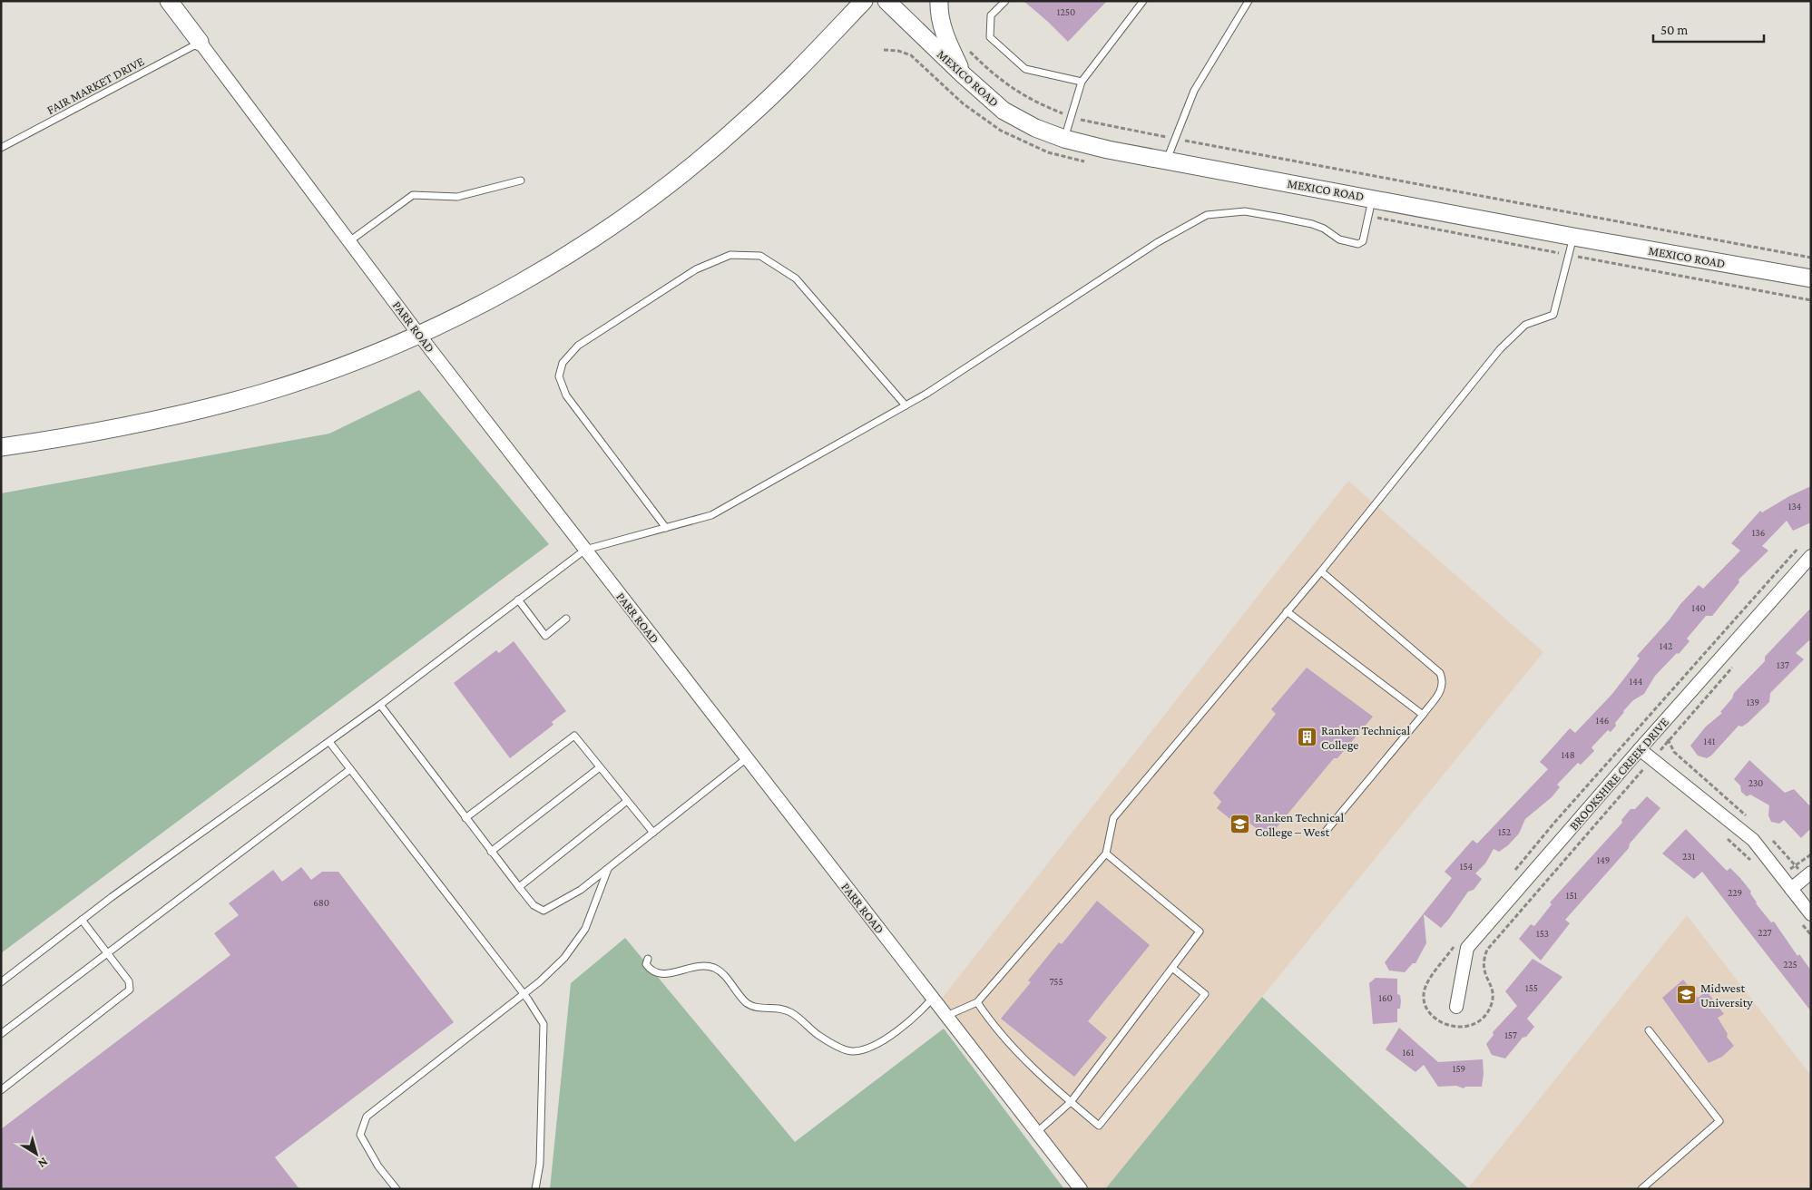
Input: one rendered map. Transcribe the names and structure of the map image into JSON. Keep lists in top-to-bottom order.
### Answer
{
  "streets": {
    "main road": ["MEXICO ROAD"],
    "street": ["PARR ROAD", "BROOKSHIRE CREEK DRIVE"],
    "lane": ["FAIR MARKET DRIVE"]
  },
  "crossings": [
    ["FAIR MARKET DRIVE", "PARR ROAD"]
  ],
  "places": {
    "building": ["Ranken Technical College"],
    "school or university": ["Ranken Technical College – West", "Midwest University"]
  },
  "house_numbers": [
    "1250",
    "134",
    "136",
    "140",
    "142",
    "137",
    "144",
    "139",
    "146",
    "141",
    "148",
    "230",
    "152",
    "231",
    "149",
    "154",
    "229",
    "151",
    "680",
    "227",
    "153",
    "225",
    "755",
    "155",
    "160",
    "157",
    "161",
    "159"
  ],
  "scale_bar": "50 m",
  "north": "bottom right"
}
